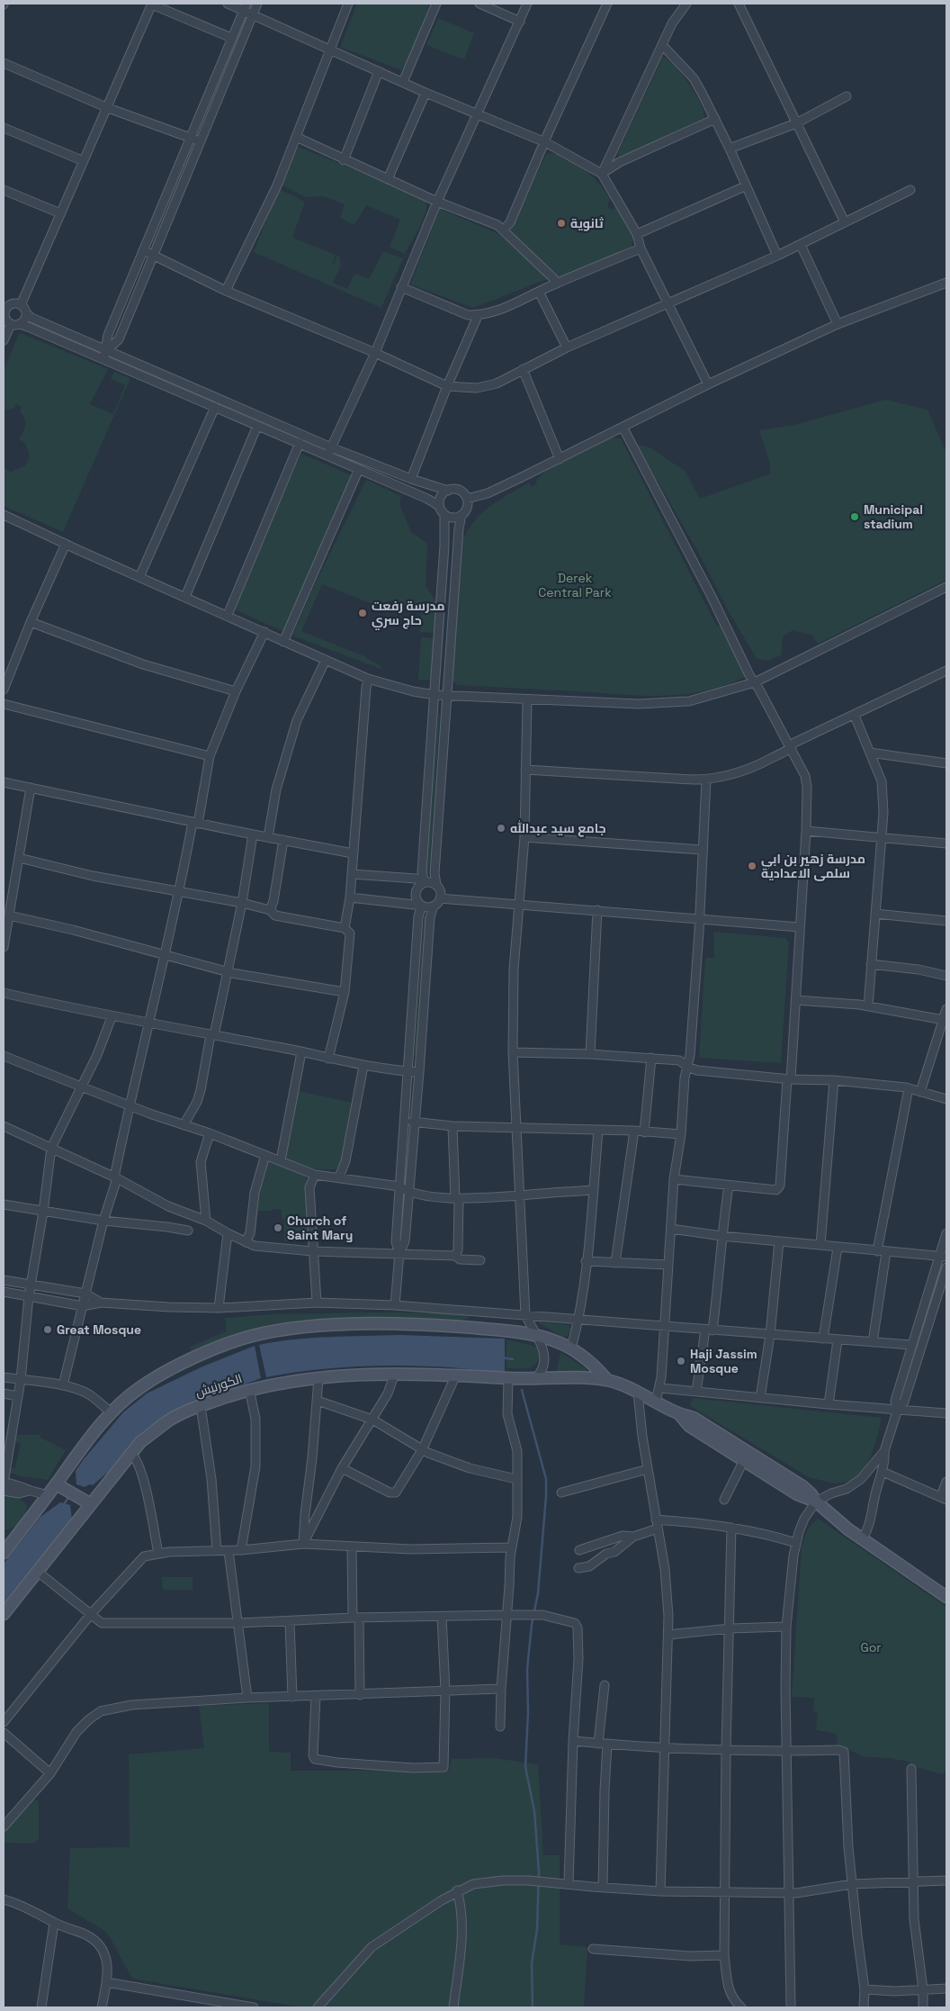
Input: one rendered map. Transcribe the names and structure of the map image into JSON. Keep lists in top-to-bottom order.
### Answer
{
  "streets": {
    "main road": ["الكورنيش"]
  },
  "parks": ["Derek Central Park", "Gor"],
  "places": [
    "ثانوية",
    "Municipal stadium",
    "مدرسة رفعت حاج سري",
    "جامع سيد عبدالله",
    "مدرسة زهير بن ابي سلمى الاعدادية",
    "Church of Saint Mary",
    "Great Mosque",
    "Haji Jassim Mosque"
  ]
}
